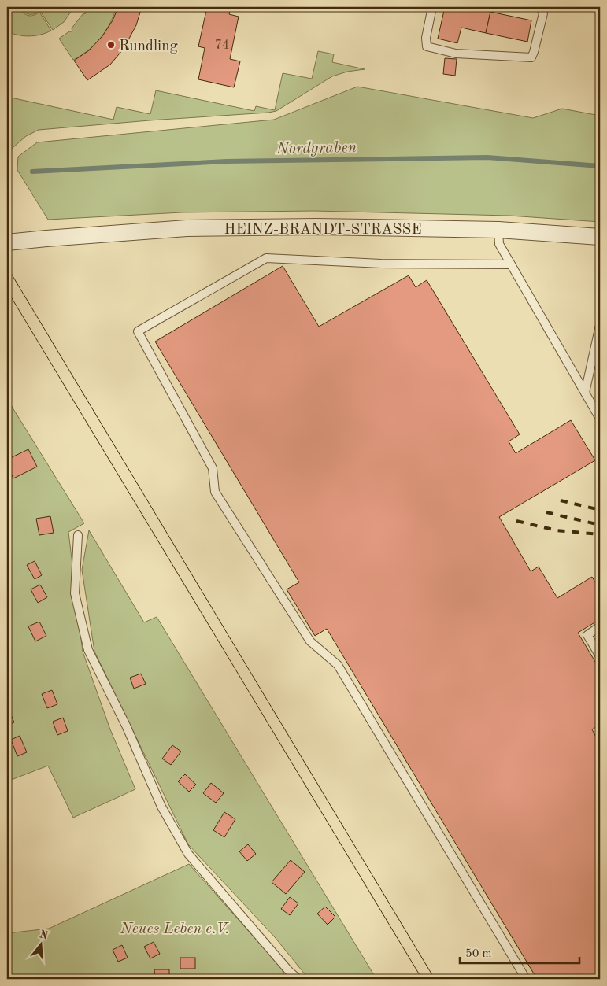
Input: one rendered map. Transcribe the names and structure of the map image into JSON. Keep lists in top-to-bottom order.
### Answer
{
  "streets": {
    "street": ["HEINZ-BRANDT-STRASSE"]
  },
  "water": ["Nordgraben"],
  "parks": ["Neues Leben e.V."],
  "places": ["Rundling"],
  "house_numbers": ["74"],
  "scale_bar": "50 m",
  "north": "top"
}
